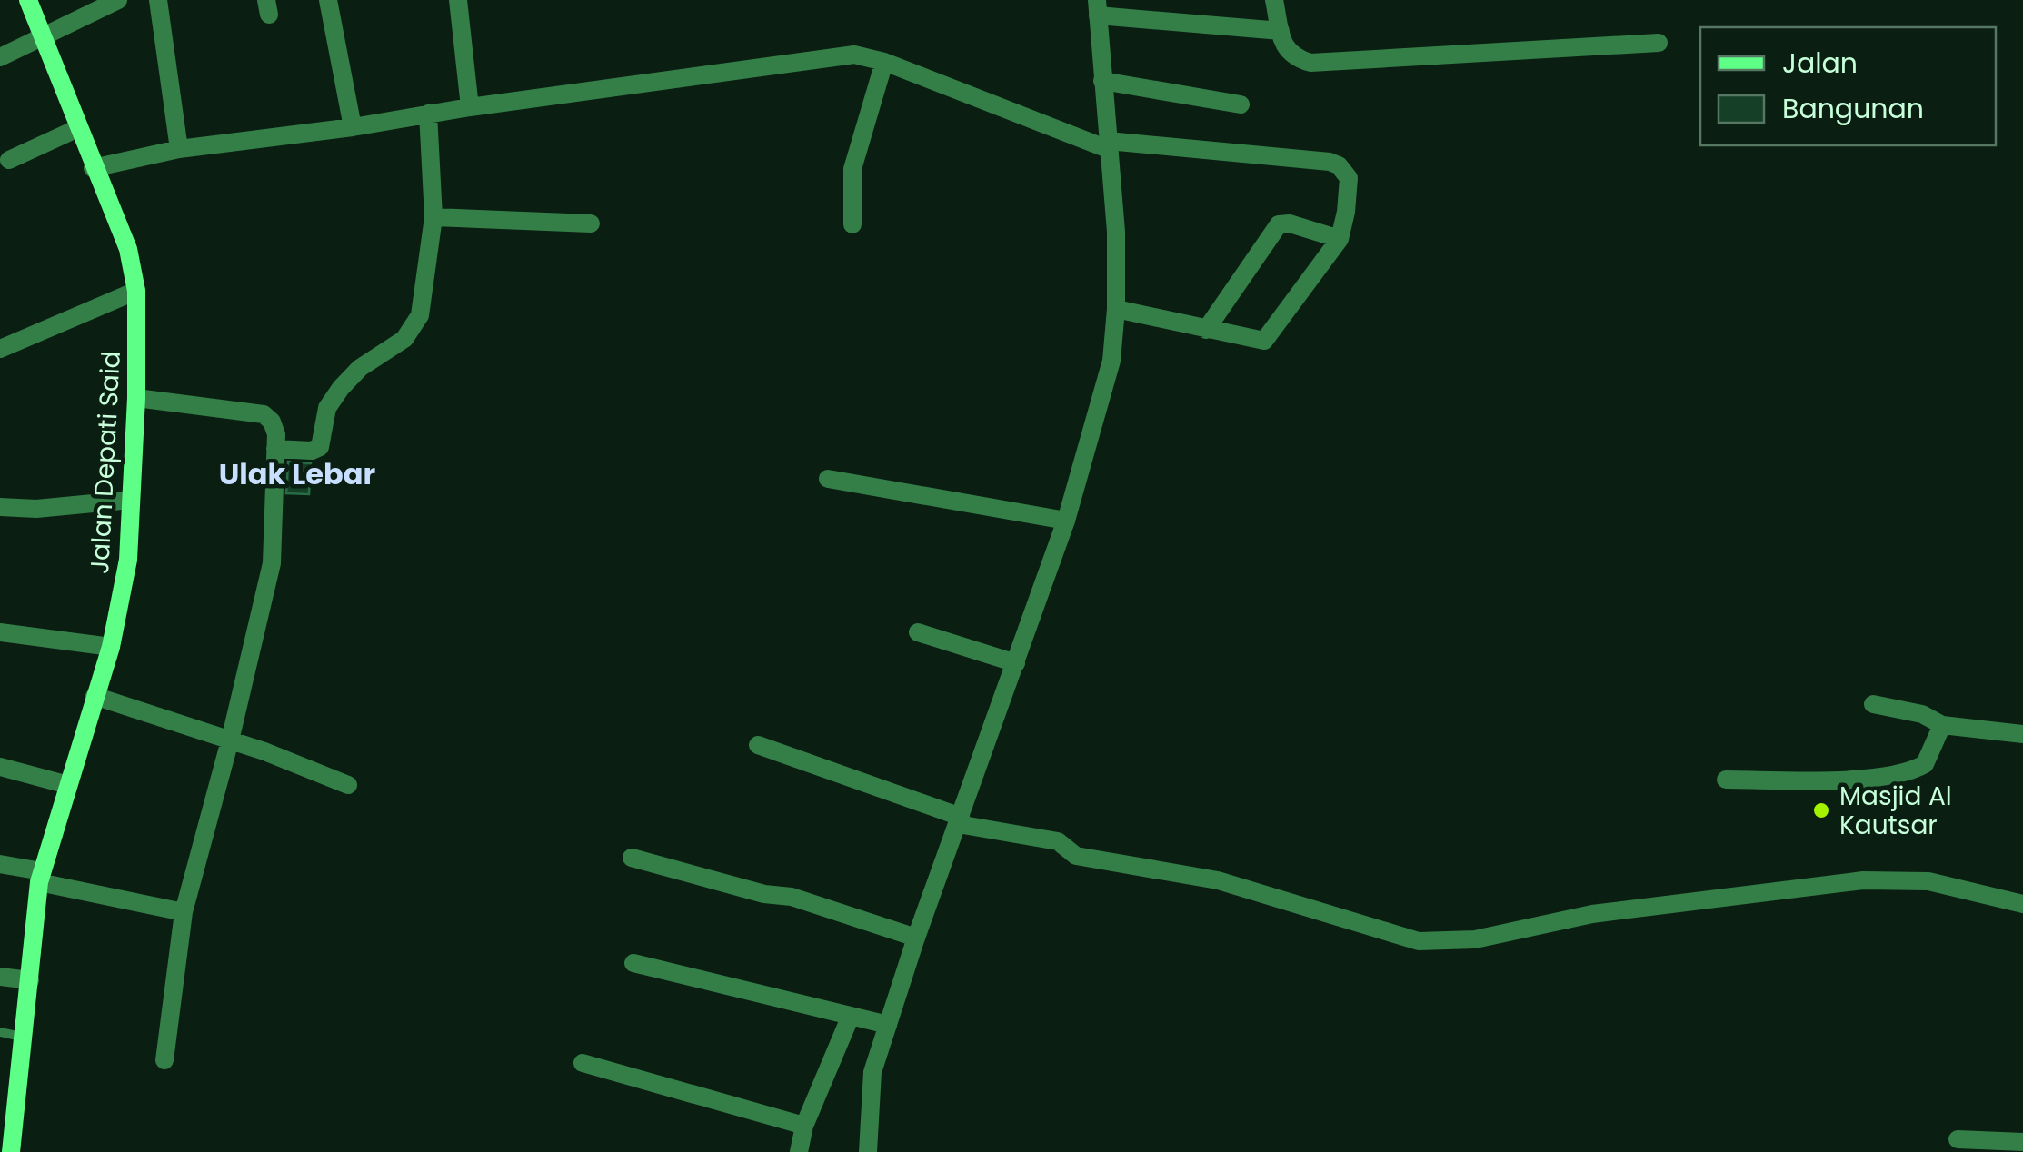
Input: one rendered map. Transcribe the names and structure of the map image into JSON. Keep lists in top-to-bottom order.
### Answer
{
  "streets": {
    "main road": ["Jalan Depati Said"]
  },
  "districts": ["Ulak Lebar"],
  "places": ["Masjid Al Kautsar"],
  "legend": ["Jalan", "Bangunan"]
}
